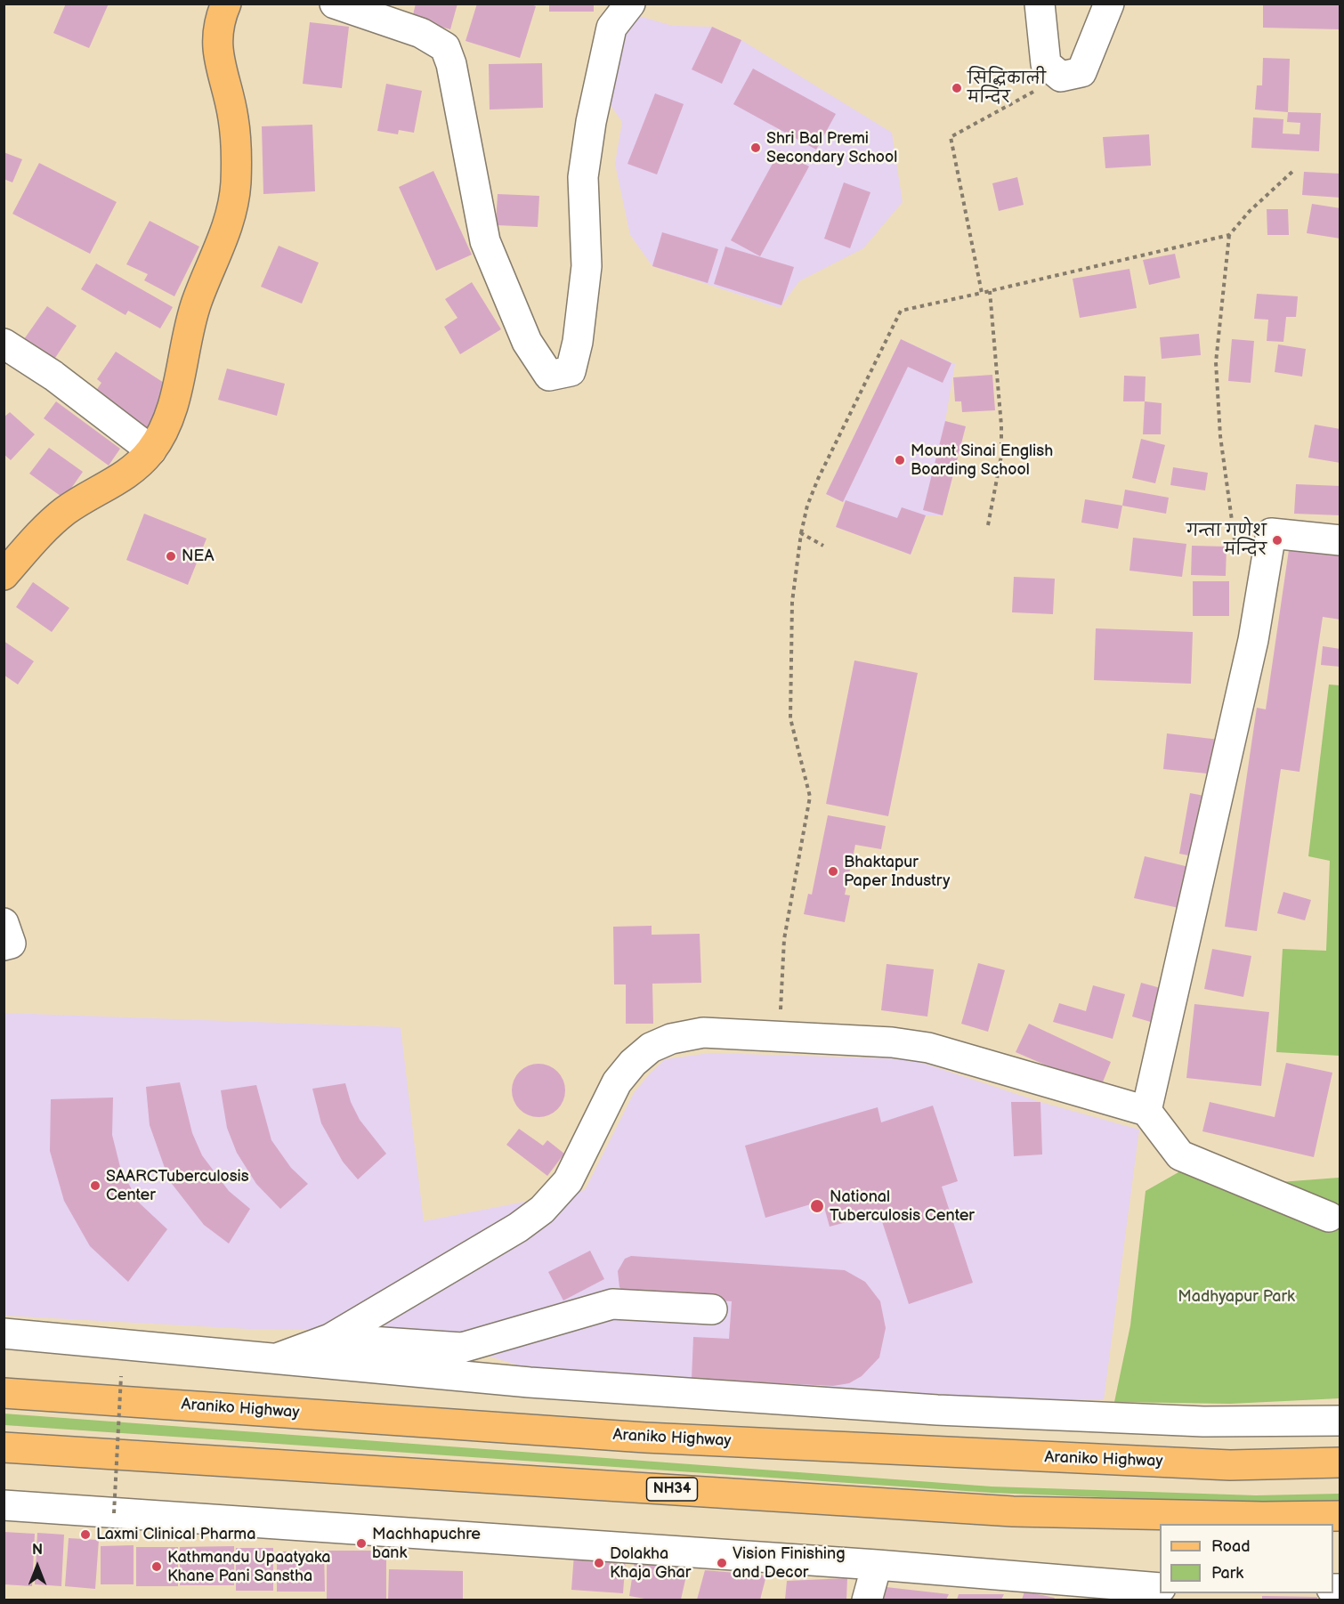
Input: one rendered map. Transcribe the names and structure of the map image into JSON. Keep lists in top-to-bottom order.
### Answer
{
  "streets": {
    "main road": ["Araniko Highway", "NH34"]
  },
  "parks": ["Madhyapur Park"],
  "places": [
    "सिद्धिकाली मन्दिर",
    "Shri Bal Premi Secondary School",
    "Mount Sinai English Boarding School",
    "गन्ता गणेश मन्दिर",
    "NEA",
    "Bhaktapur Paper Industry",
    "SAARCTuberculosis Center",
    "National Tuberculosis Center",
    "Laxmi Clinical Pharma",
    "Machhapuchre bank",
    "Dolakha Khaja Ghar",
    "Vision Finishing and Decor",
    "Kathmandu Upaatyaka Khane Pani Sanstha"
  ],
  "legend": ["Road", "Park"],
  "north": "top"
}
